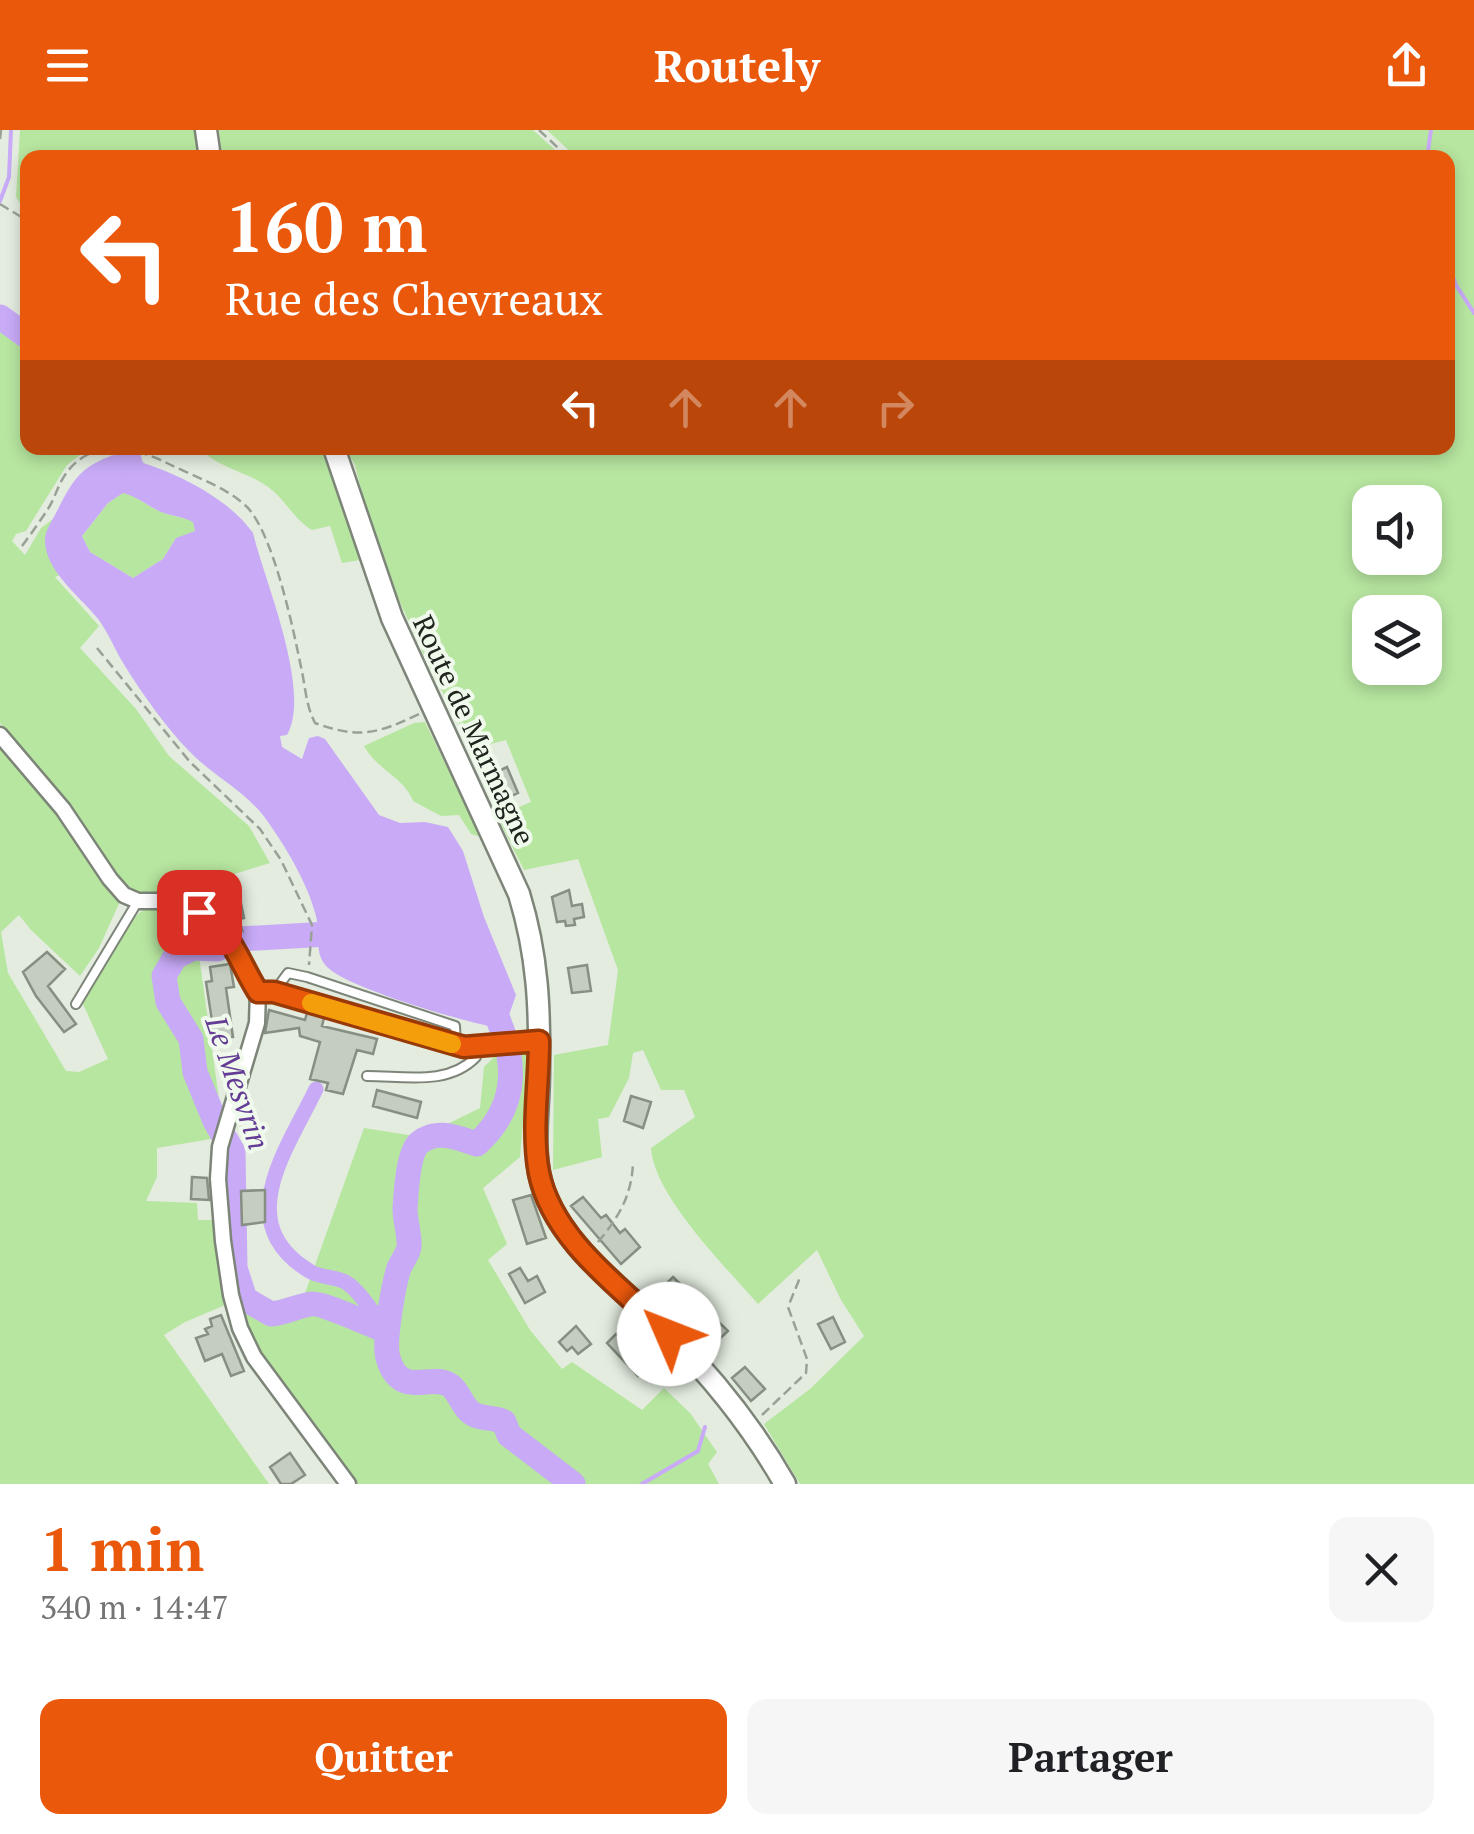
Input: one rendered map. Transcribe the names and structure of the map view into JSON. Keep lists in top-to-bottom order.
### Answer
{
  "streets": {
    "main road": ["Route de Marmagne"]
  },
  "water": ["Le Mesvrin"],
  "page": {
    "header": "Routely",
    "turn": ["160 m", "Rue des Chevreaux"],
    "heading": ["1 min", "340 m · 14:47"],
    "buttons": ["Quitter", "Partager"]
  }
}
